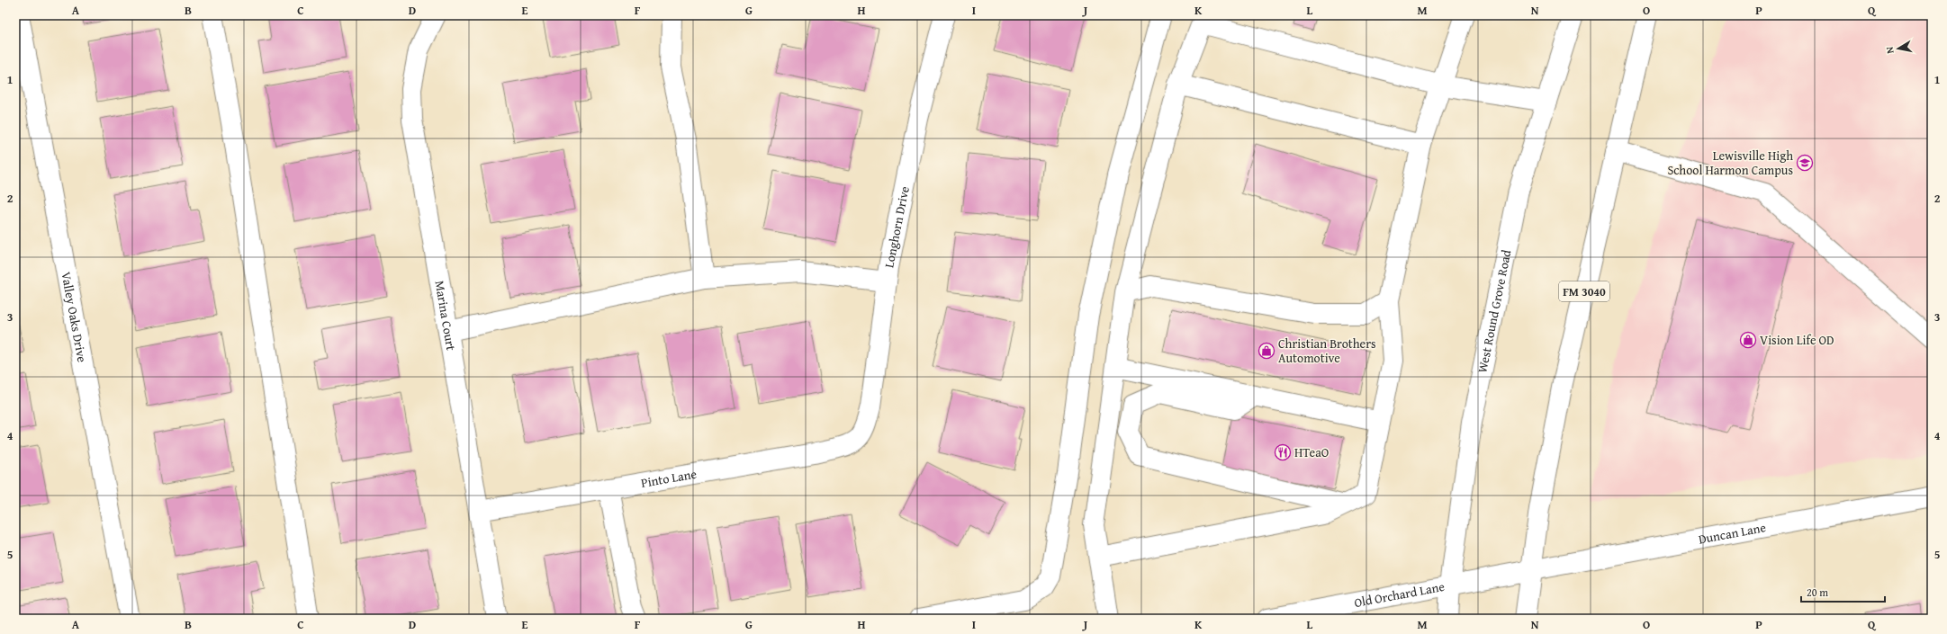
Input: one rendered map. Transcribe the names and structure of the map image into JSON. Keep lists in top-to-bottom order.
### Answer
{
  "streets": {
    "street": [
      "Longhorn Drive",
      "FM 3040",
      "West Round Grove Road",
      "Marina Court",
      "Valley Oaks Drive",
      "Pinto Lane",
      "Duncan Lane",
      "Old Orchard Lane"
    ]
  },
  "crossings": [
    ["Longhorn Drive", "Pinto Lane"],
    ["FM 3040", "Duncan Lane"],
    ["FM 3040", "Old Orchard Lane"],
    ["West Round Grove Road", "Old Orchard Lane"],
    ["Marina Court", "Pinto Lane"],
    ["Duncan Lane", "Old Orchard Lane"]
  ],
  "places": {
    "school or university": ["Lewisville High School Harmon Campus"],
    "shop": ["Vision Life OD", "Christian Brothers Automotive"],
    "restaurant": ["HTeaO"]
  },
  "scale_bar": "20 m",
  "north": "left",
  "grid": {
    "columns": [
      "A",
      "B",
      "C",
      "D",
      "E",
      "F",
      "G",
      "H",
      "I",
      "J",
      "K",
      "L",
      "M",
      "N",
      "O",
      "P",
      "Q"
    ],
    "rows": [
      "1",
      "2",
      "3",
      "4",
      "5"
    ]
  }
}
